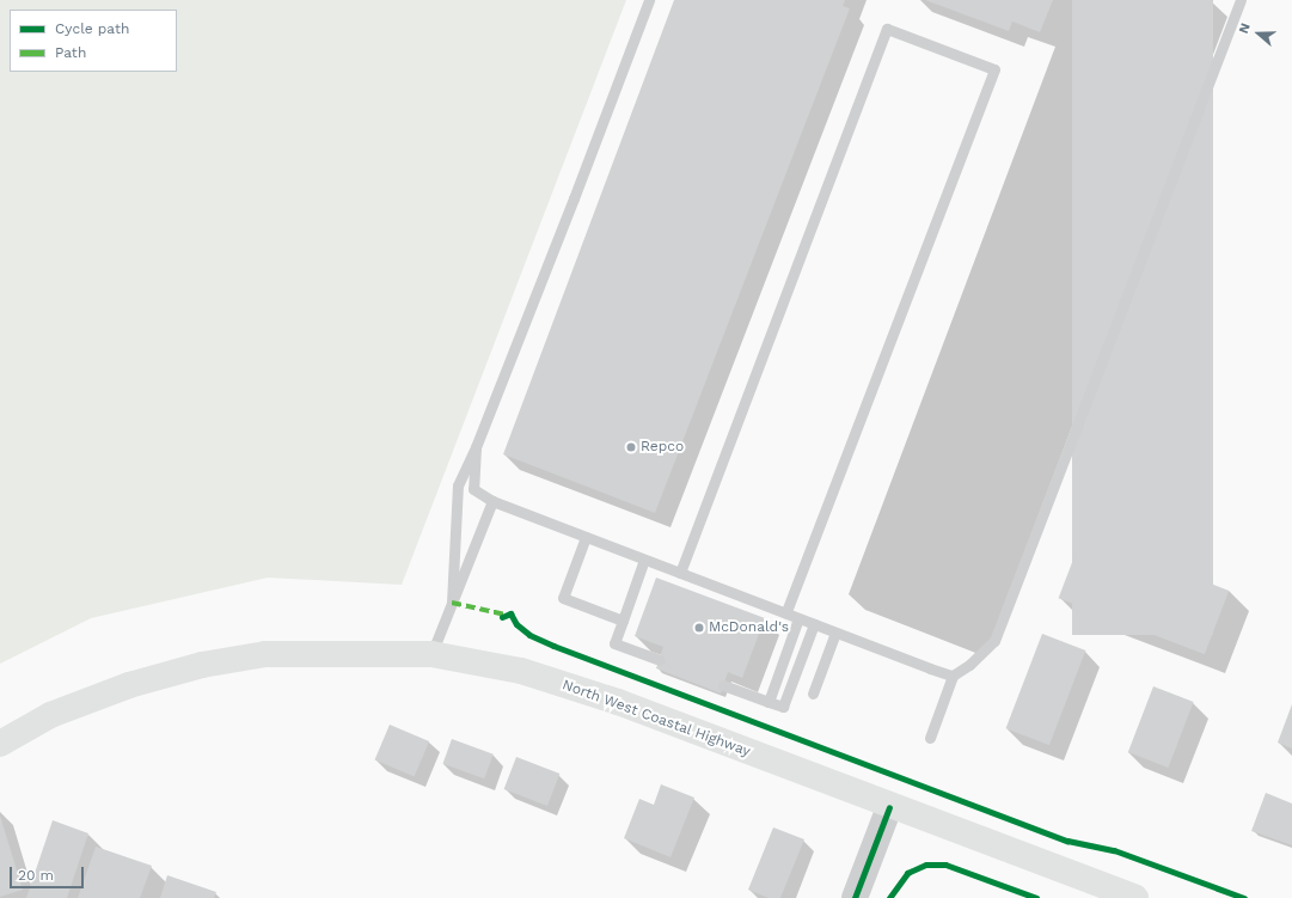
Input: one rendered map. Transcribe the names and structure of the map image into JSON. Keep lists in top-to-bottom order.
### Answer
{
  "streets": {
    "highway": ["North West Coastal Highway"]
  },
  "places": ["Repco", "McDonald's"],
  "legend": ["Cycle path", "Path"],
  "scale_bar": "20 m",
  "north": "left"
}
